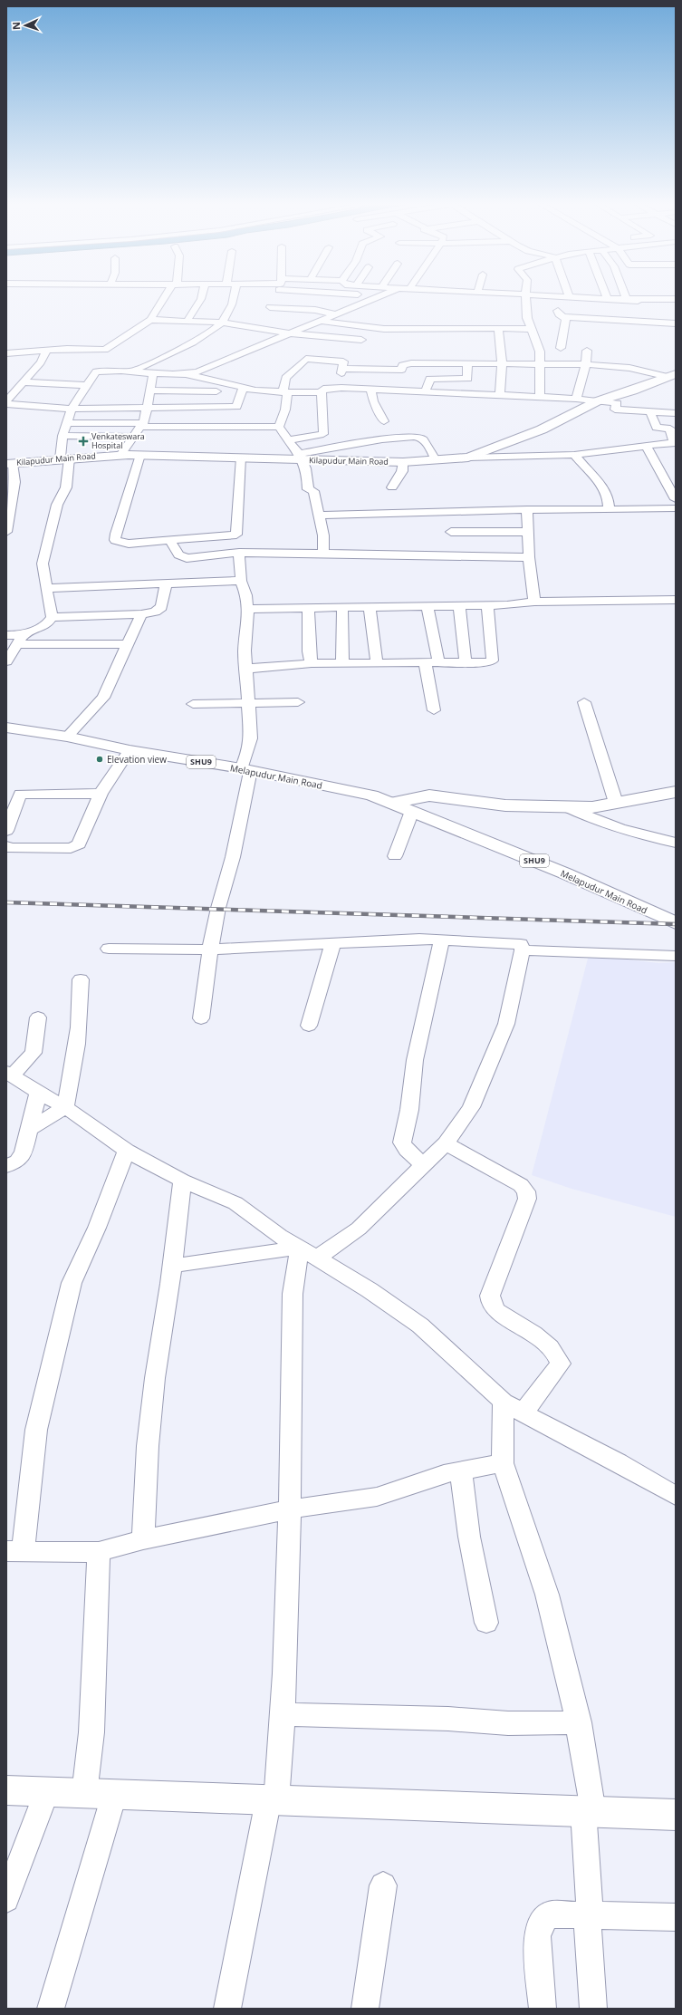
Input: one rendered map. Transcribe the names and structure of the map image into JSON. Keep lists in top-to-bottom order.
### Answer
{
  "streets": {
    "street": ["Kilapudur Main Road", "SHU9", "Melapudur Main Road"]
  },
  "places": {
    "health": ["Venkateswara Hospital"],
    "other": ["Elevation view"]
  },
  "north": "left"
}
